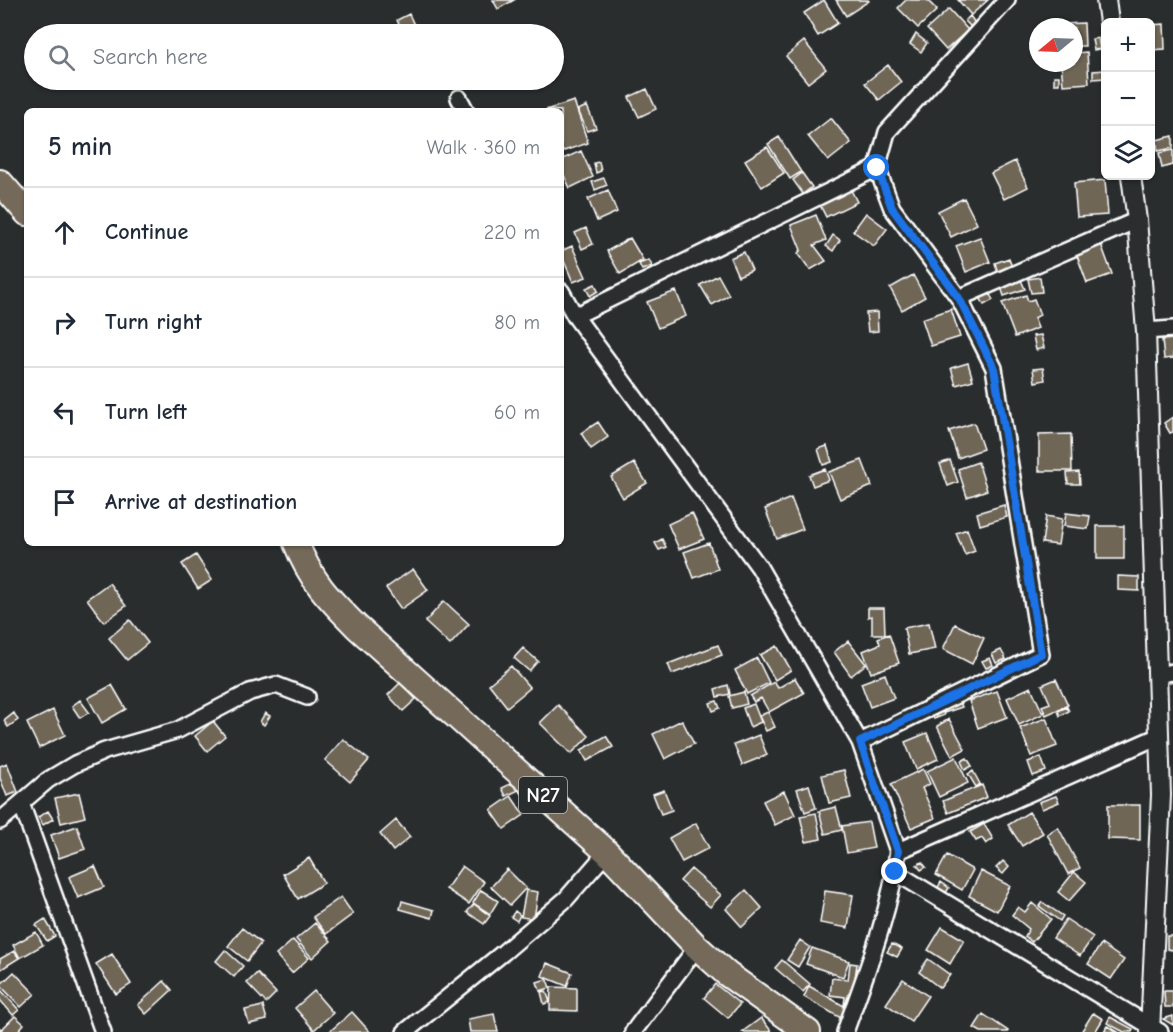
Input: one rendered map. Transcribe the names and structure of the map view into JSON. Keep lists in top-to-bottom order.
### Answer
{
  "streets": {
    "main road": ["N27"]
  },
  "north": "left",
  "page": {
    "map_buttons": ["+", "−"],
    "search": "Search here",
    "heading": ["5 min", "Walk · 360 m"],
    "list": [
      ["Continue", "220 m"],
      ["Turn right", "80 m"],
      ["Turn left", "60 m"],
      "Arrive at destination"
    ]
  }
}
